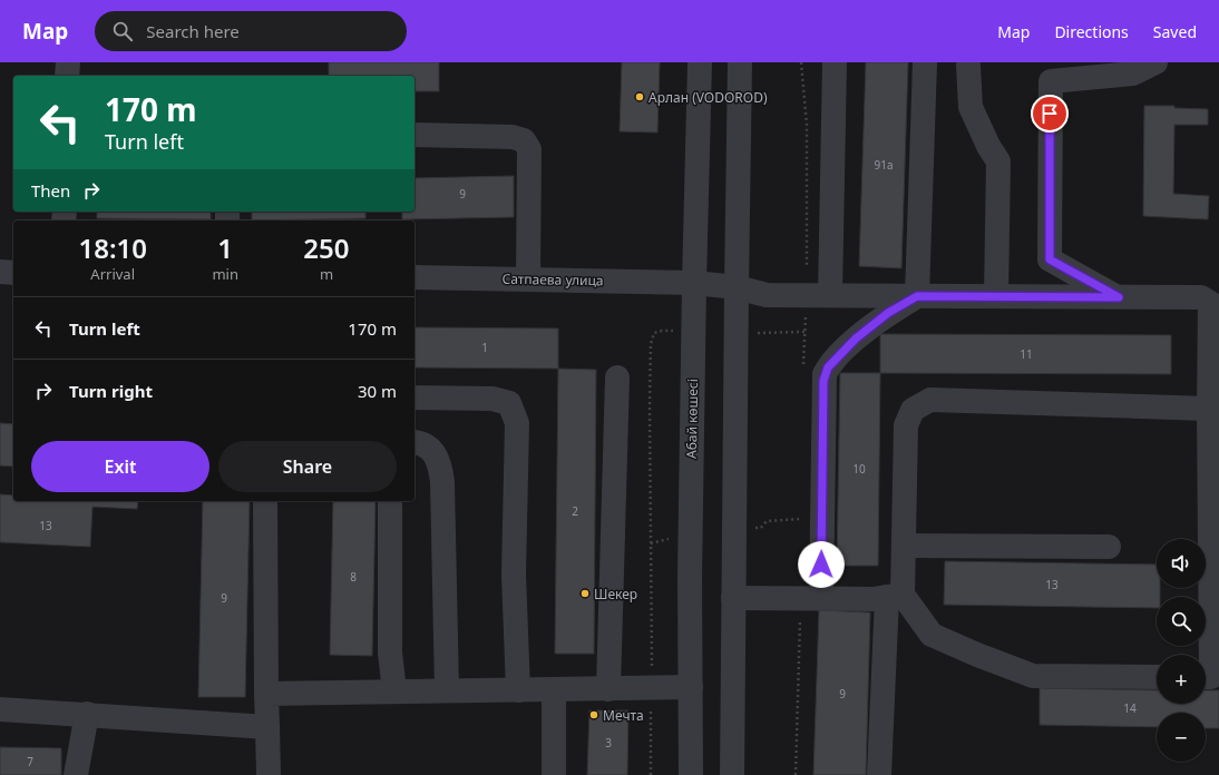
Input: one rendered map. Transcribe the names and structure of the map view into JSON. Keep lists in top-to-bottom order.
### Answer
{
  "streets": {
    "street": ["Сатпаева улица", "Абай көшесі"]
  },
  "crossings": [
    ["Сатпаева улица", "Абай көшесі"]
  ],
  "places": ["Арлан (VODOROD)", "Шекер", "Мечта"],
  "house_numbers": [
    "91а",
    "9",
    "1",
    "11",
    "10",
    "2",
    "13",
    "8",
    "13",
    "9",
    "9",
    "14",
    "3",
    "7"
  ],
  "page": {
    "header": "Map",
    "search": "Search here",
    "nav": ["Map", "Directions", "Saved"],
    "turn": ["170 m", "Turn left"],
    "then": "Then",
    "eta": [
      "18:10",
      "Arrival",
      "1",
      "min",
      "250",
      "m"
    ],
    "list": [
      {
        "name": "Turn left",
        "value": "170 m"
      },
      {
        "name": "Turn right",
        "value": "30 m"
      }
    ],
    "buttons": ["Exit", "Share"],
    "map_buttons": ["+", "−"]
  }
}
